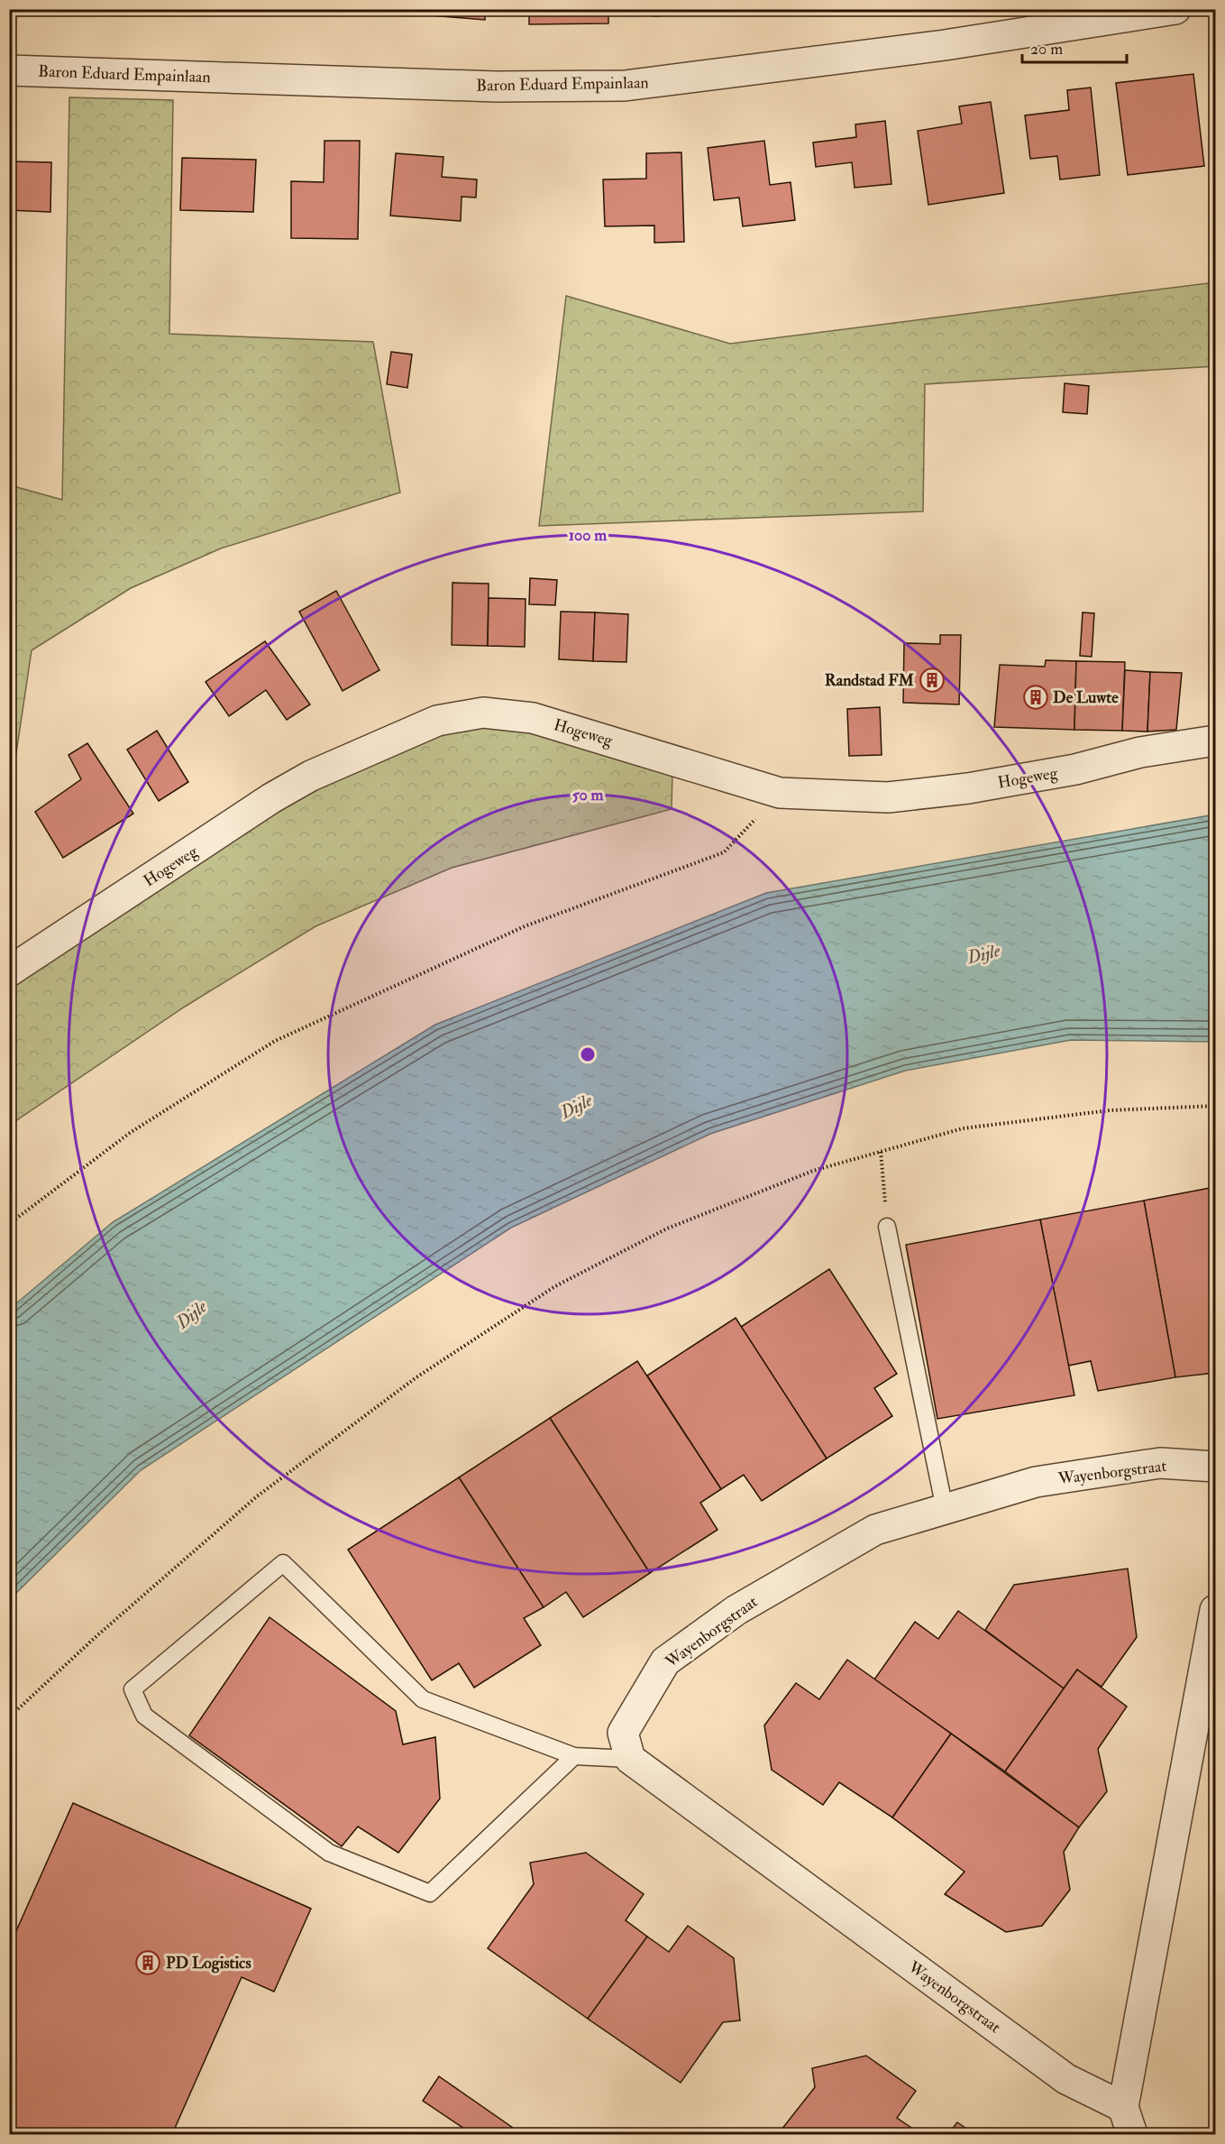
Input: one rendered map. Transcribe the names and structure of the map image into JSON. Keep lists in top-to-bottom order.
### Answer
{
  "streets": {
    "street": ["Baron Eduard Empainlaan", "Hogeweg", "Wayenborgstraat"]
  },
  "water": ["Dijle"],
  "places": {
    "building": ["Randstad FM", "De Luwte", "PD Logistics"]
  },
  "scale_bar": "20 m",
  "rings": ["100 m", "50 m"]
}
